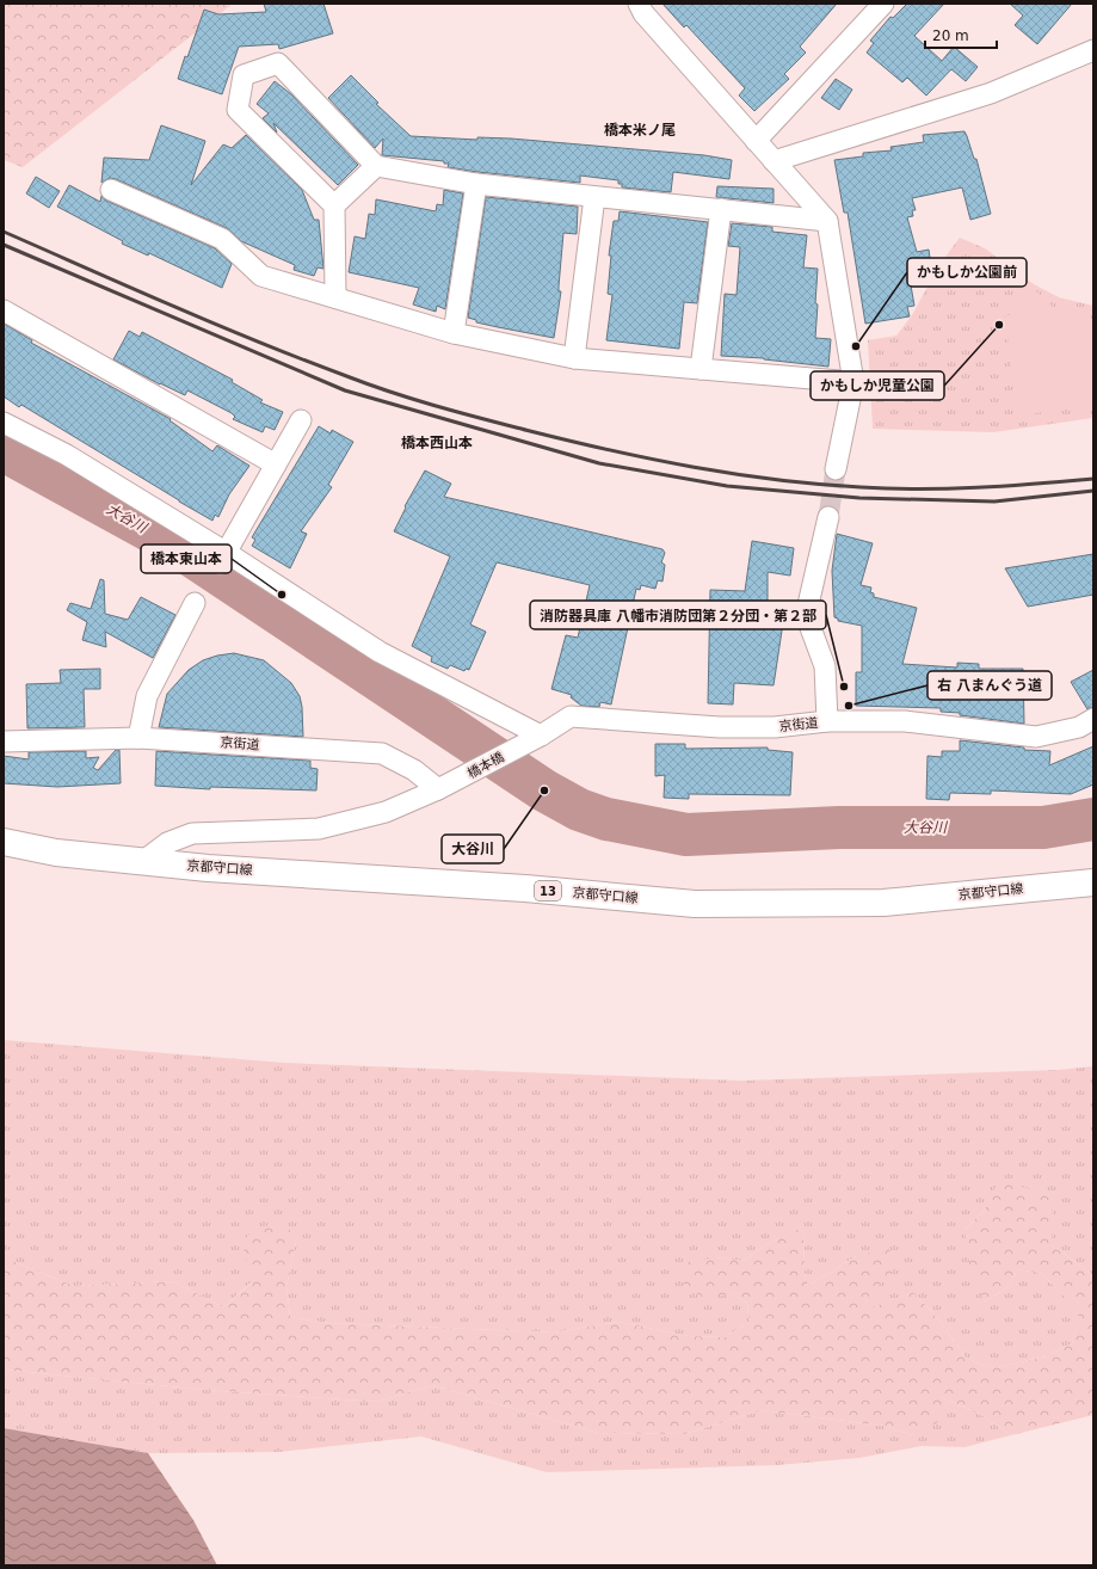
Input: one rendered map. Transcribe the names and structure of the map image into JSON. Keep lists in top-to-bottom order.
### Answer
{
  "streets": {
    "main road": ["京都守口線", "13"],
    "street": ["京街道", "橋本橋"]
  },
  "crossings": [
    ["京街道", "橋本橋"]
  ],
  "districts": ["橋本米ノ尾", "橋本西山本"],
  "water": ["大谷川"],
  "places": [
    "かもしか児童公園",
    "かもしか公園前",
    "橋本東山本",
    "消防器具庫 八幡市消防団第２分団・第２部",
    "右 八まんぐう道",
    "大谷川"
  ],
  "scale_bar": "20 m"
}
